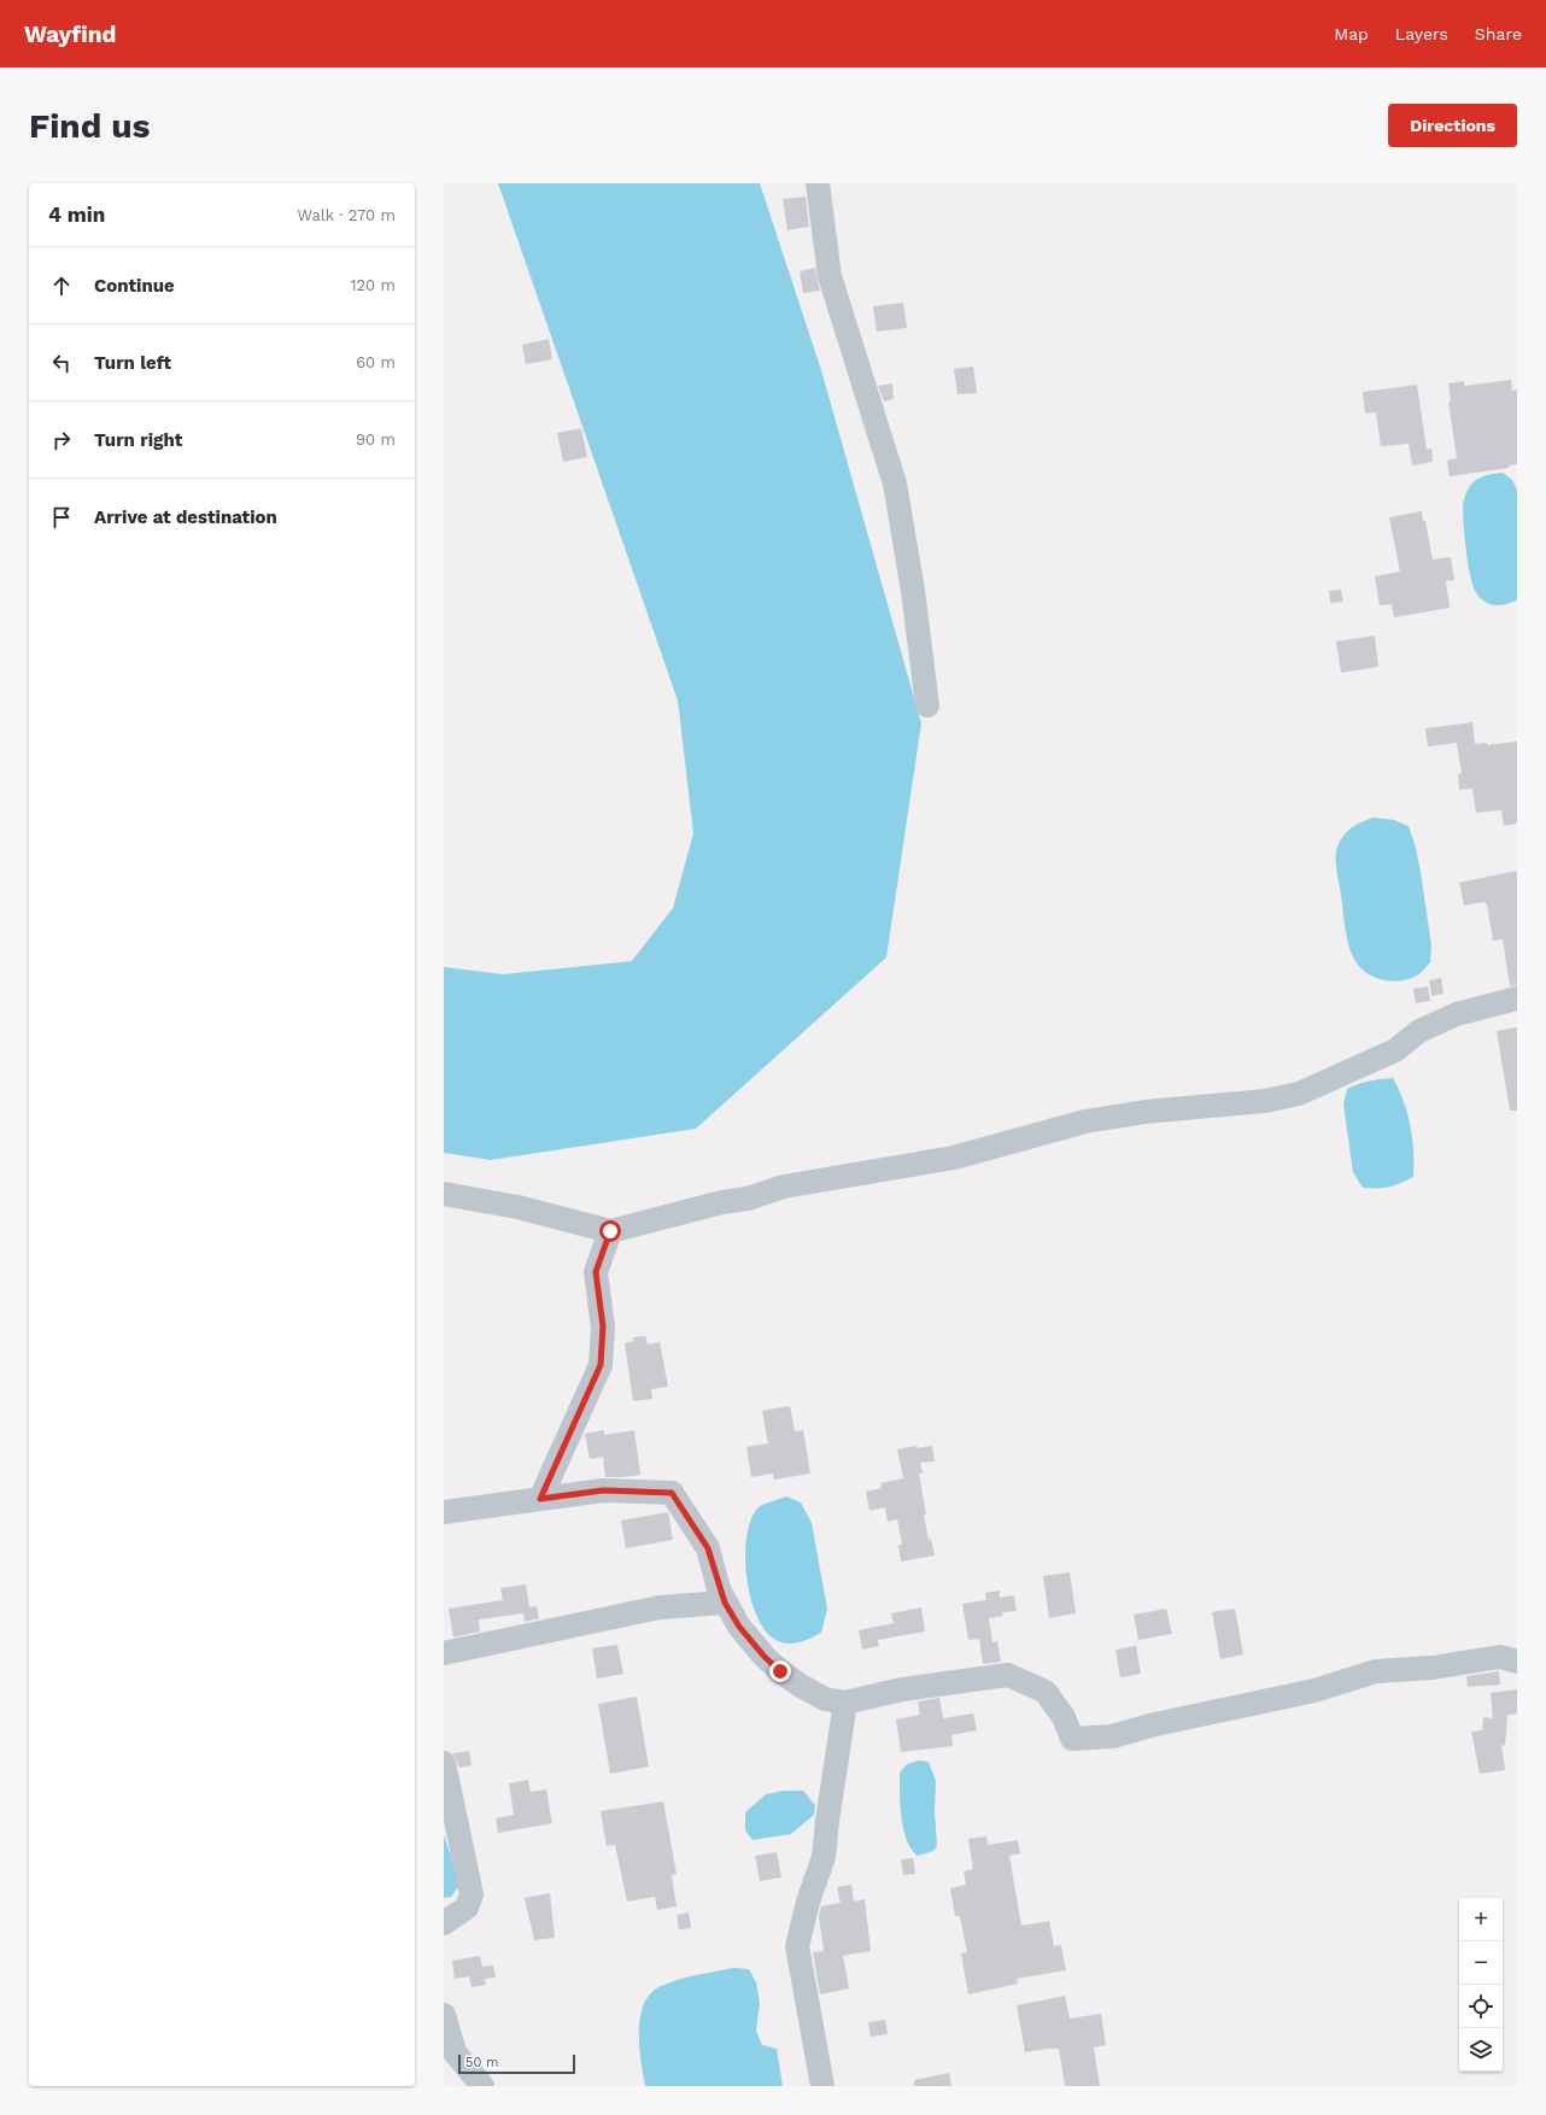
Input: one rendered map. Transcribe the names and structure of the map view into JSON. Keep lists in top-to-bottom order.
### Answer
{
  "scale_bar": "50 m",
  "page": {
    "header": "Wayfind",
    "nav": ["Map", "Layers", "Share"],
    "buttons": "Directions",
    "title": "Find us",
    "heading": ["4 min", "Walk · 270 m"],
    "list": [
      ["Continue", "120 m"],
      ["Turn left", "60 m"],
      ["Turn right", "90 m"],
      "Arrive at destination"
    ],
    "map_buttons": ["+", "−"],
    "scale": "50 m"
  }
}
